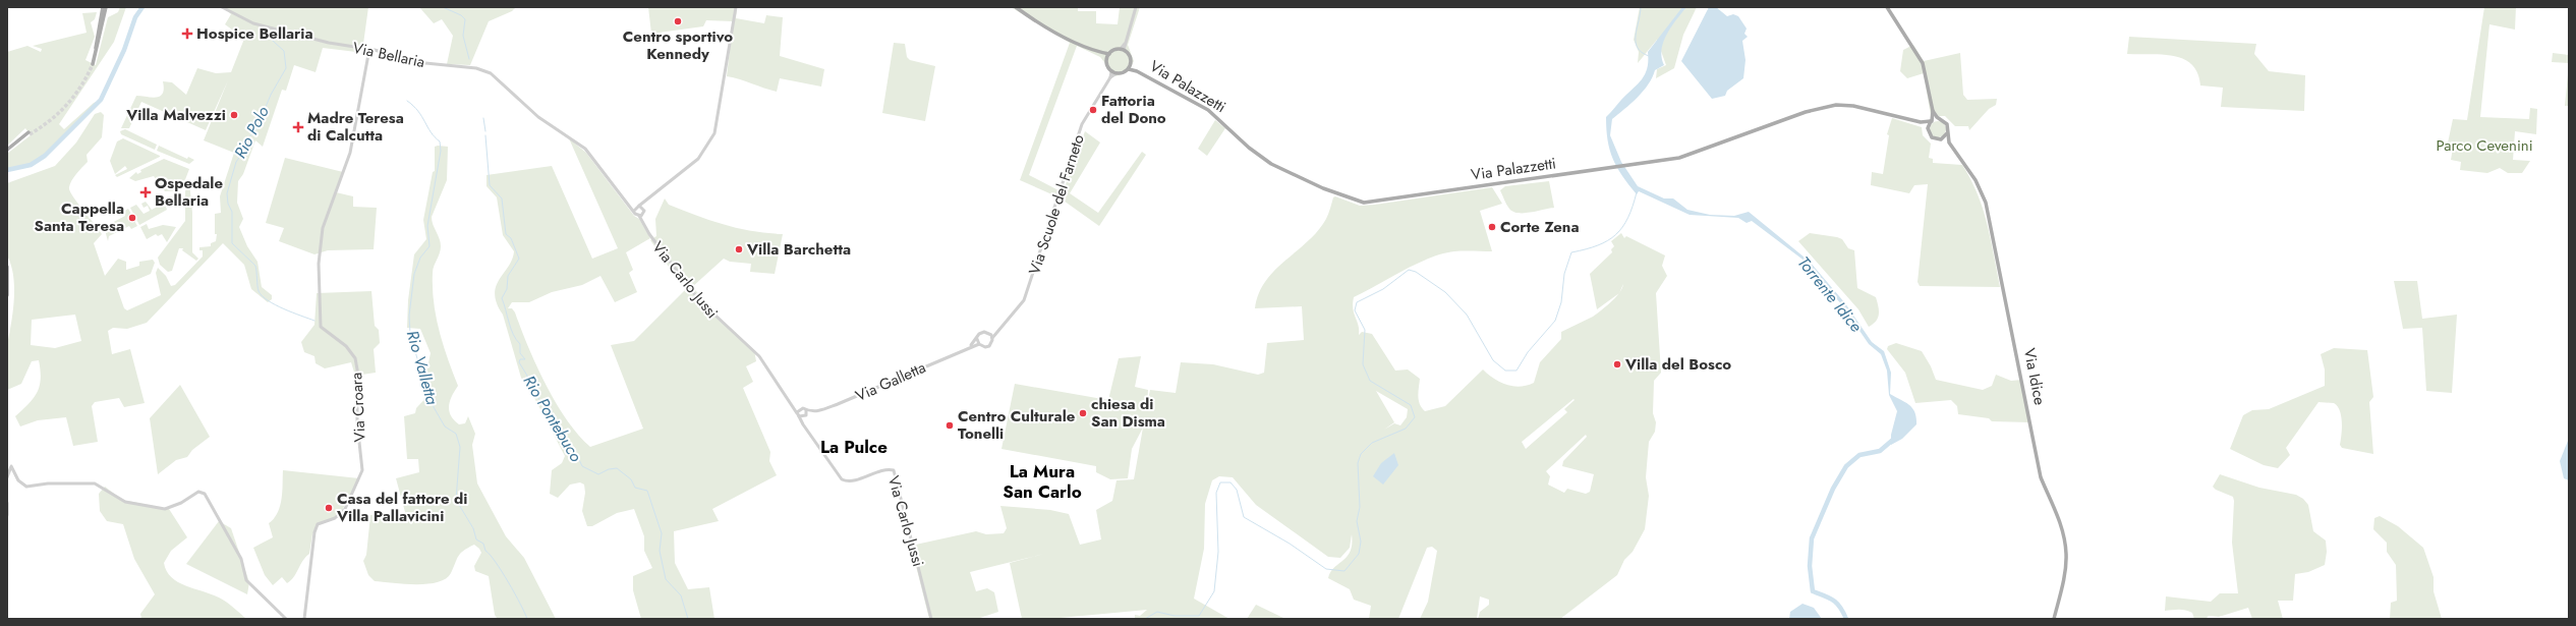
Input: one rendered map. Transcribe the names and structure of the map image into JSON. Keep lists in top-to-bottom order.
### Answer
{
  "streets": {
    "main road": ["Via Palazzetti", "Via Idice"],
    "street": [
      "Via Bellaria",
      "Via Scuole del Farneto",
      "Via Carlo Jussi",
      "Via Galletta",
      "Via Croara"
    ]
  },
  "crossings": [
    ["Via Bellaria", "Via Croara"],
    ["Via Palazzetti", "Via Scuole del Farneto"],
    ["Via Palazzetti", "Via Idice"],
    ["Via Scuole del Farneto", "Via Galletta"]
  ],
  "districts": ["La Pulce", "La Mura San Carlo"],
  "water": [
    "Rio Polo",
    "Torrente Idice",
    "Rio Valletta",
    "Rio Pontebuco"
  ],
  "parks": ["Parco Cevenini"],
  "places": {
    "other": [
      "Centro sportivo Kennedy",
      "Fattoria del Dono",
      "Villa Malvezzi",
      "Cappella Santa Teresa",
      "Corte Zena",
      "Villa Barchetta",
      "Villa del Bosco",
      "chiesa di San Disma",
      "Centro Culturale Tonelli",
      "Casa del fattore di Villa Pallavicini"
    ],
    "health": ["Hospice Bellaria", "Madre Teresa di Calcutta", "Ospedale Bellaria"]
  }
}
